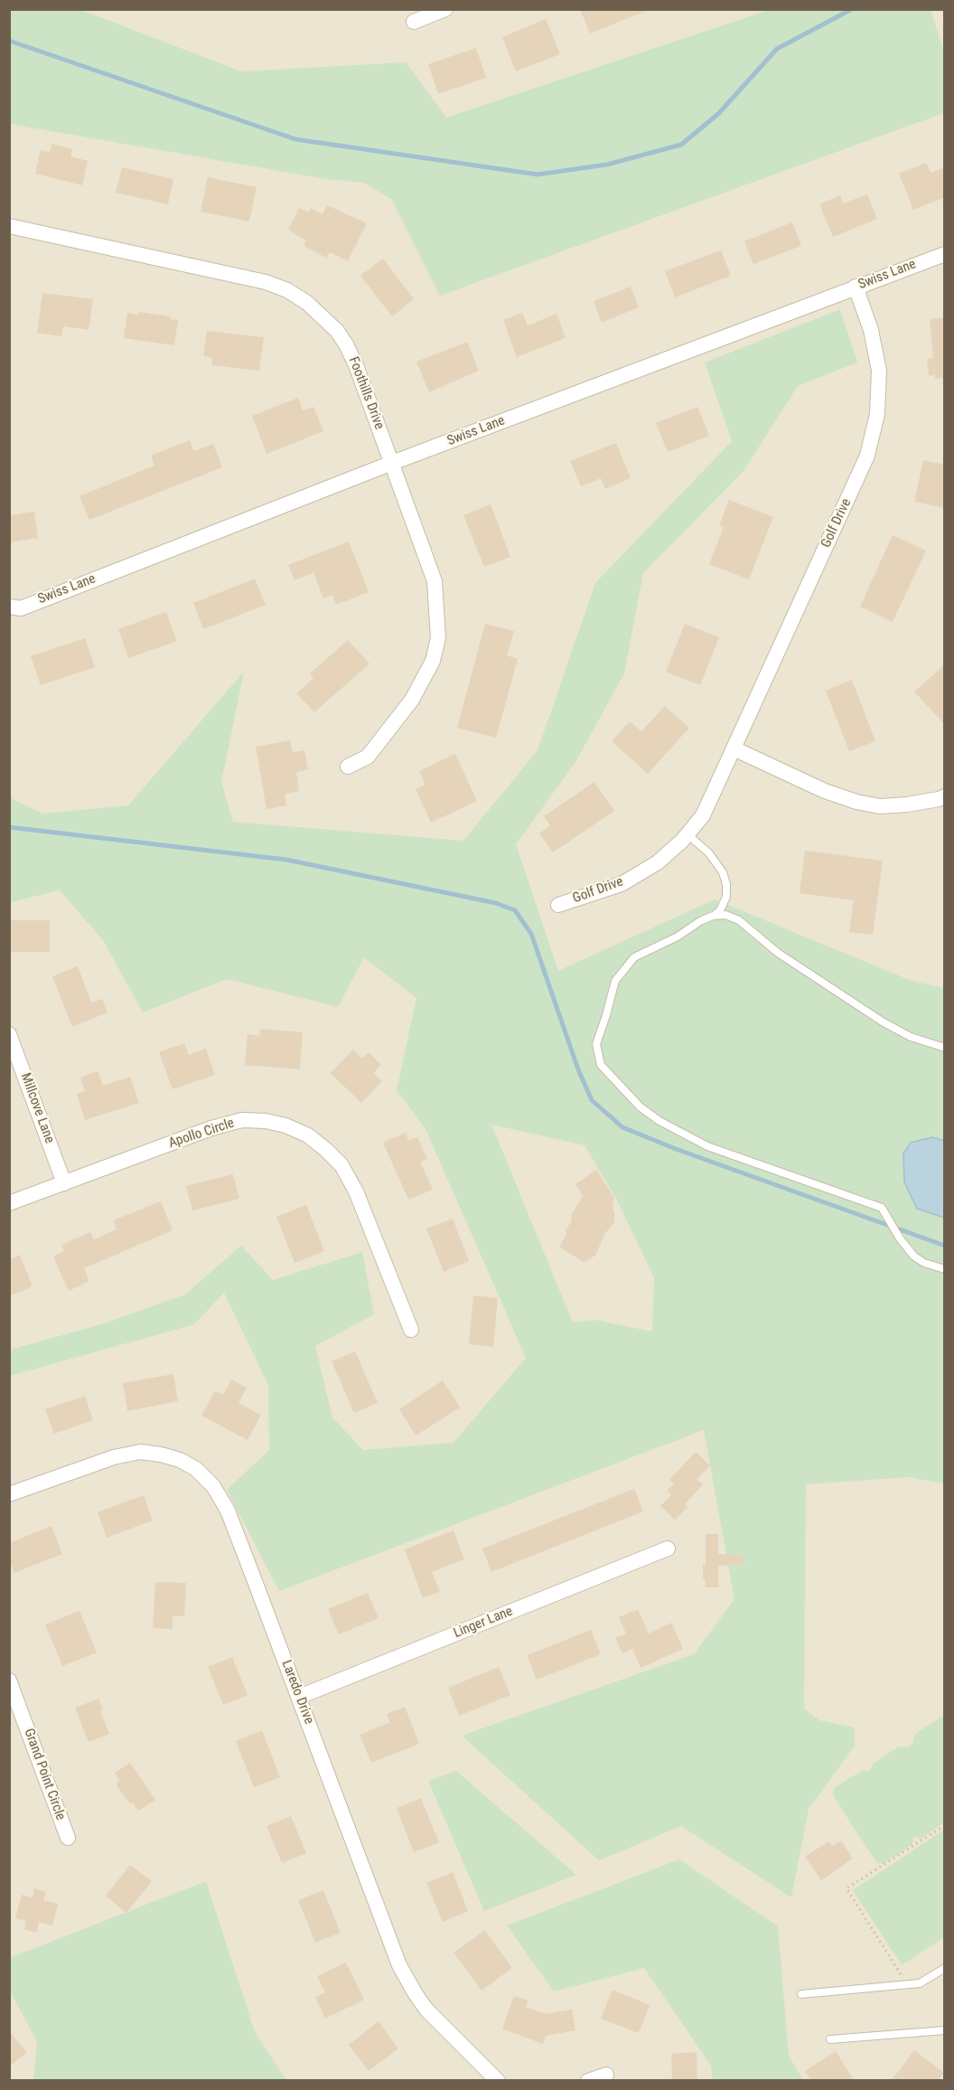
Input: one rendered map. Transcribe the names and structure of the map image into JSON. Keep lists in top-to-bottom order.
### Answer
{
  "streets": {
    "street": [
      "Swiss Lane",
      "Foothills Drive",
      "Golf Drive",
      "Millcove Lane",
      "Apollo Circle",
      "Linger Lane",
      "Laredo Drive",
      "Grand Point Circle"
    ]
  },
  "crossings": [
    ["Swiss Lane", "Foothills Drive"],
    ["Swiss Lane", "Golf Drive"],
    ["Millcove Lane", "Apollo Circle"],
    ["Linger Lane", "Laredo Drive"]
  ]
}
